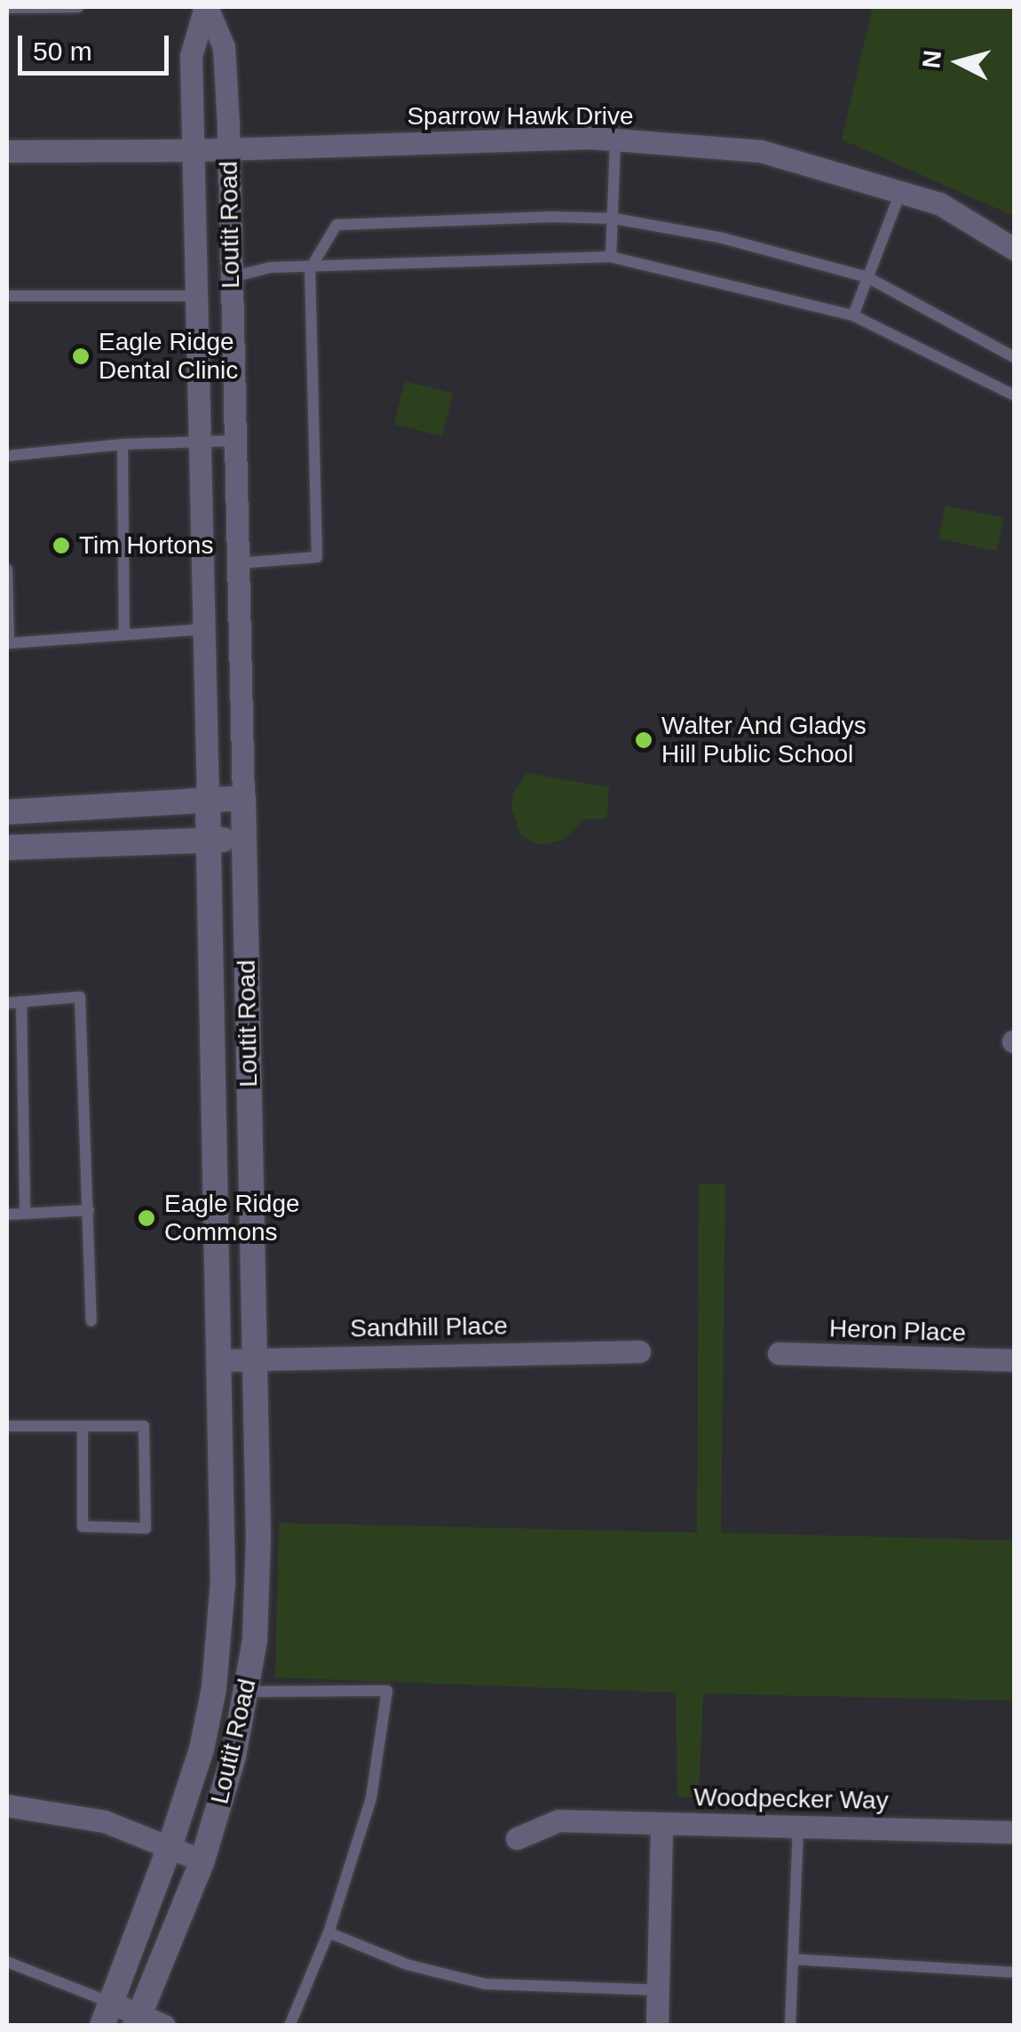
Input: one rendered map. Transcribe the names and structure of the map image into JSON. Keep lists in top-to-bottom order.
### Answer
{
  "streets": {
    "street": [
      "Sparrow Hawk Drive",
      "Loutit Road",
      "Sandhill Place",
      "Heron Place",
      "Woodpecker Way"
    ]
  },
  "crossings": [
    ["Sparrow Hawk Drive", "Loutit Road"],
    ["Loutit Road", "Sandhill Place"]
  ],
  "places": [
    "Eagle Ridge Dental Clinic",
    "Tim Hortons",
    "Walter And Gladys Hill Public School",
    "Eagle Ridge Commons"
  ],
  "scale_bar": "50 m",
  "north": "left"
}
